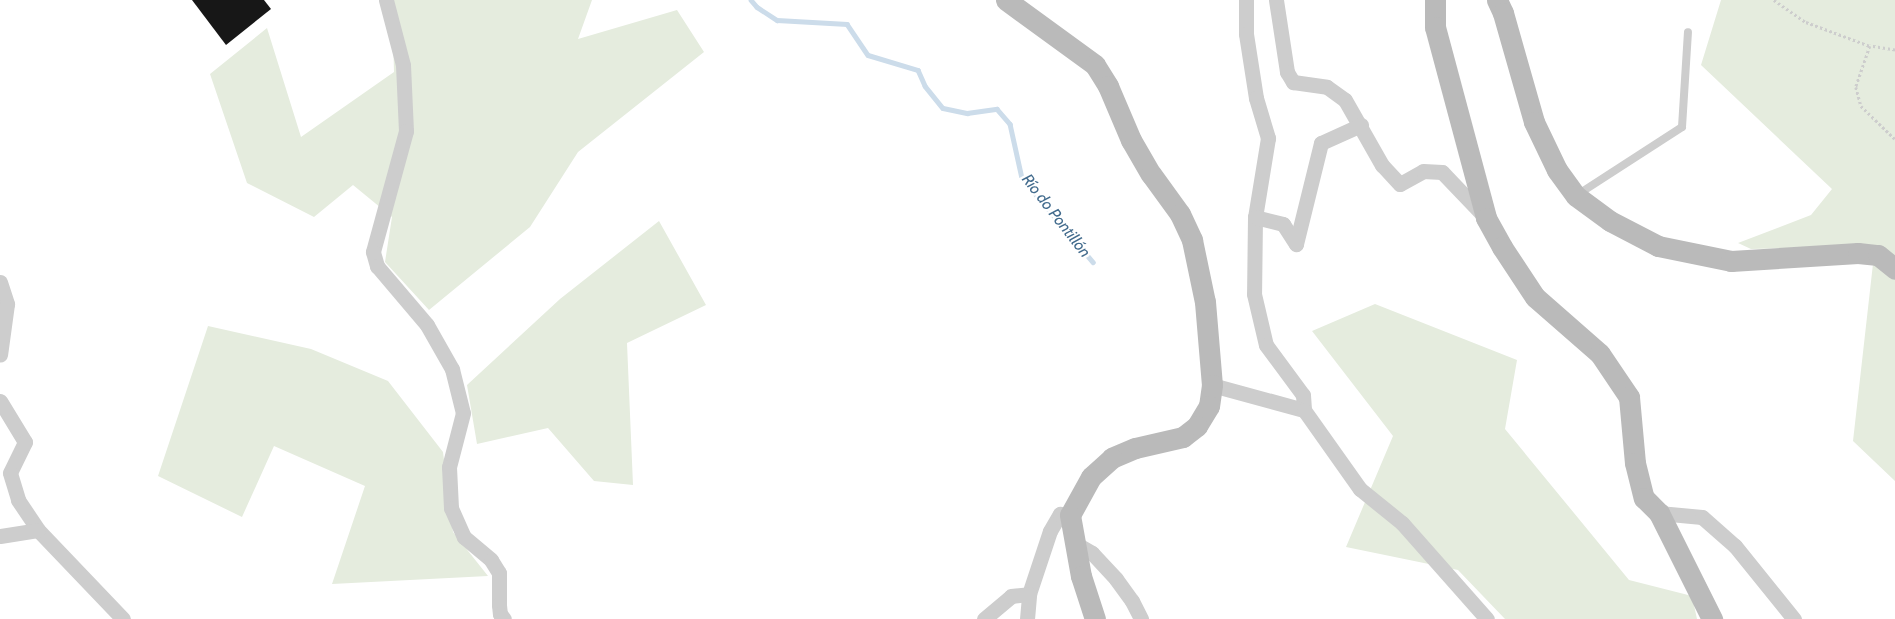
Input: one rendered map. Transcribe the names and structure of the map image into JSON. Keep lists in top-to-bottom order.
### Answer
{
  "water": ["Río do Pontillón"]
}
